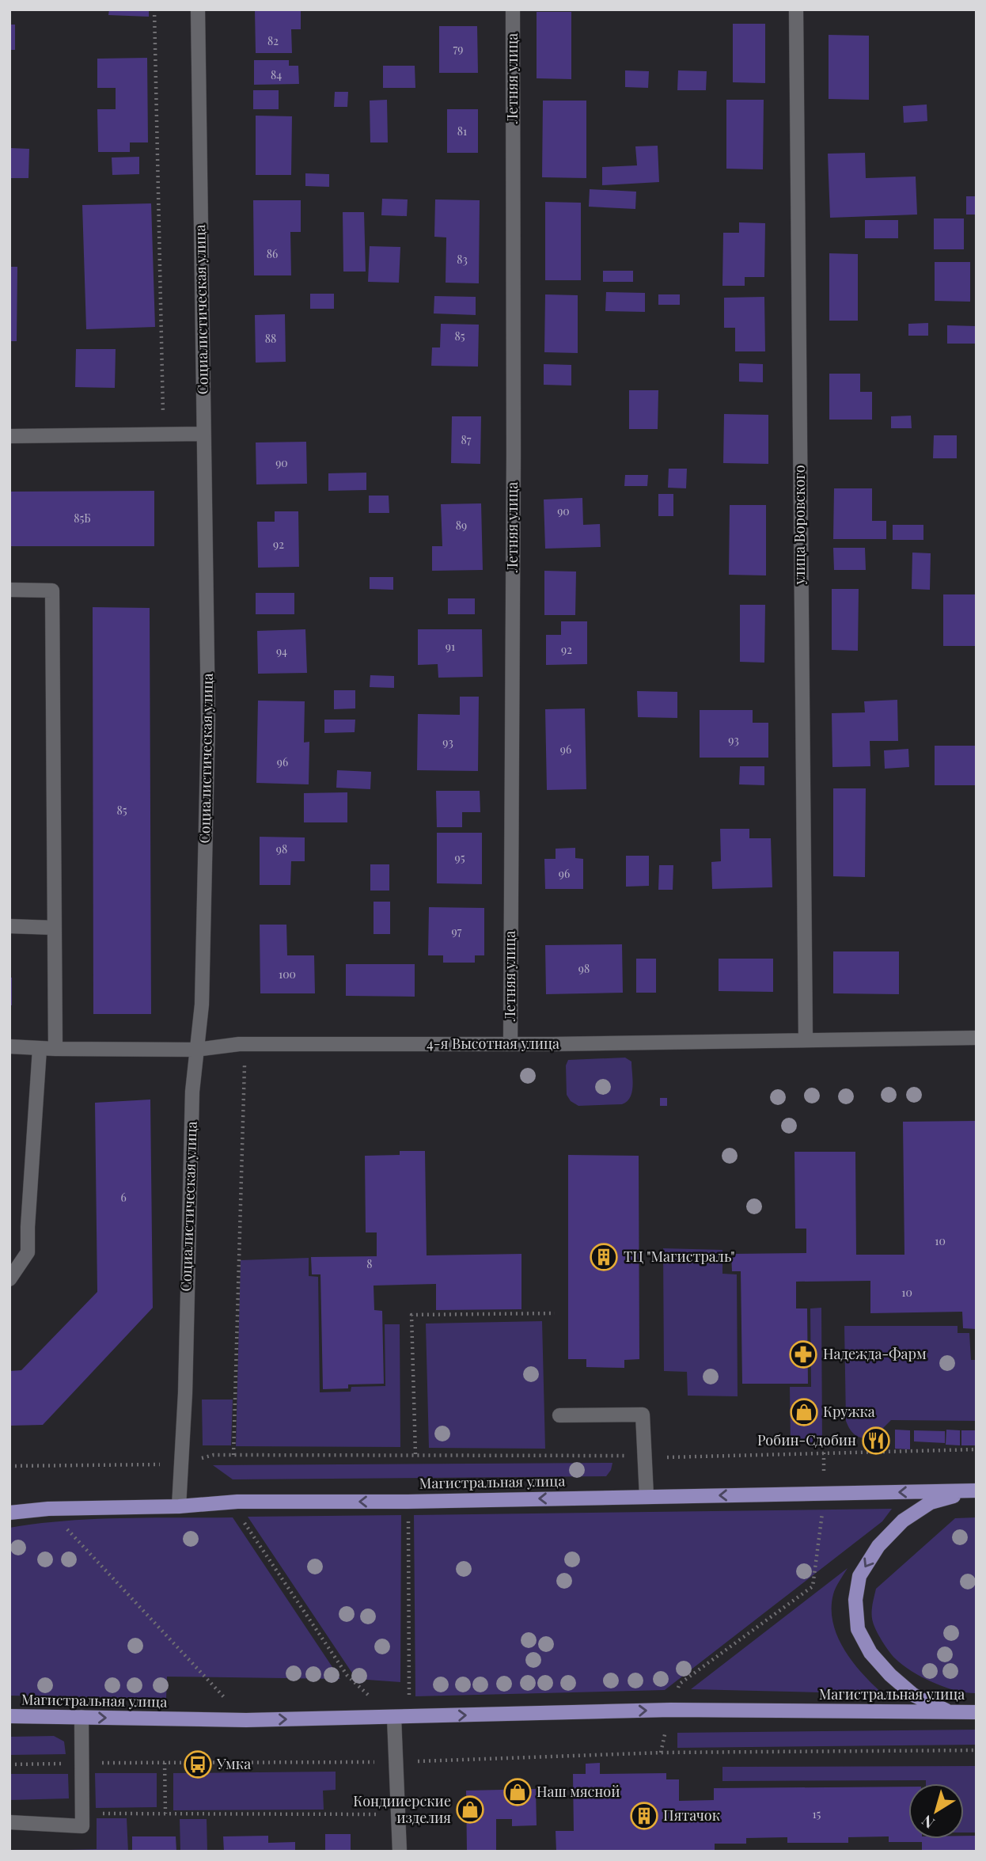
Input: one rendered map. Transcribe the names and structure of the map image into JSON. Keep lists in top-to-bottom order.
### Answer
{
  "streets": {
    "main road": ["Магистральная улица"],
    "street": [
      "Летняя улица",
      "Социалистическая улица",
      "улица Воровского",
      "4-я Высотная улица"
    ]
  },
  "crossings": [
    ["Летняя улица", "4-я Высотная улица"],
    ["Социалистическая улица", "4-я Высотная улица"],
    ["Социалистическая улица", "Магистральная улица"],
    ["улица Воровского", "4-я Высотная улица"]
  ],
  "places": {
    "building": ["ТЦ \"Магистраль\"", "Пятачок"],
    "pharmacy": ["Надежда-Фарм"],
    "shop": ["Кружка", "Наш мясной", "Кондииерские изделия"],
    "restaurant": ["Робин-Сдобин"],
    "bus stop": ["Умка"]
  },
  "house_numbers": [
    "82",
    "79",
    "84",
    "81",
    "86",
    "83",
    "85",
    "88",
    "87",
    "90",
    "90",
    "85Б",
    "89",
    "92",
    "91",
    "92",
    "94",
    "93",
    "93",
    "96",
    "96",
    "85",
    "98",
    "95",
    "96",
    "97",
    "98",
    "100",
    "6",
    "10",
    "8",
    "10",
    "15"
  ],
  "north": "bottom left"
}
